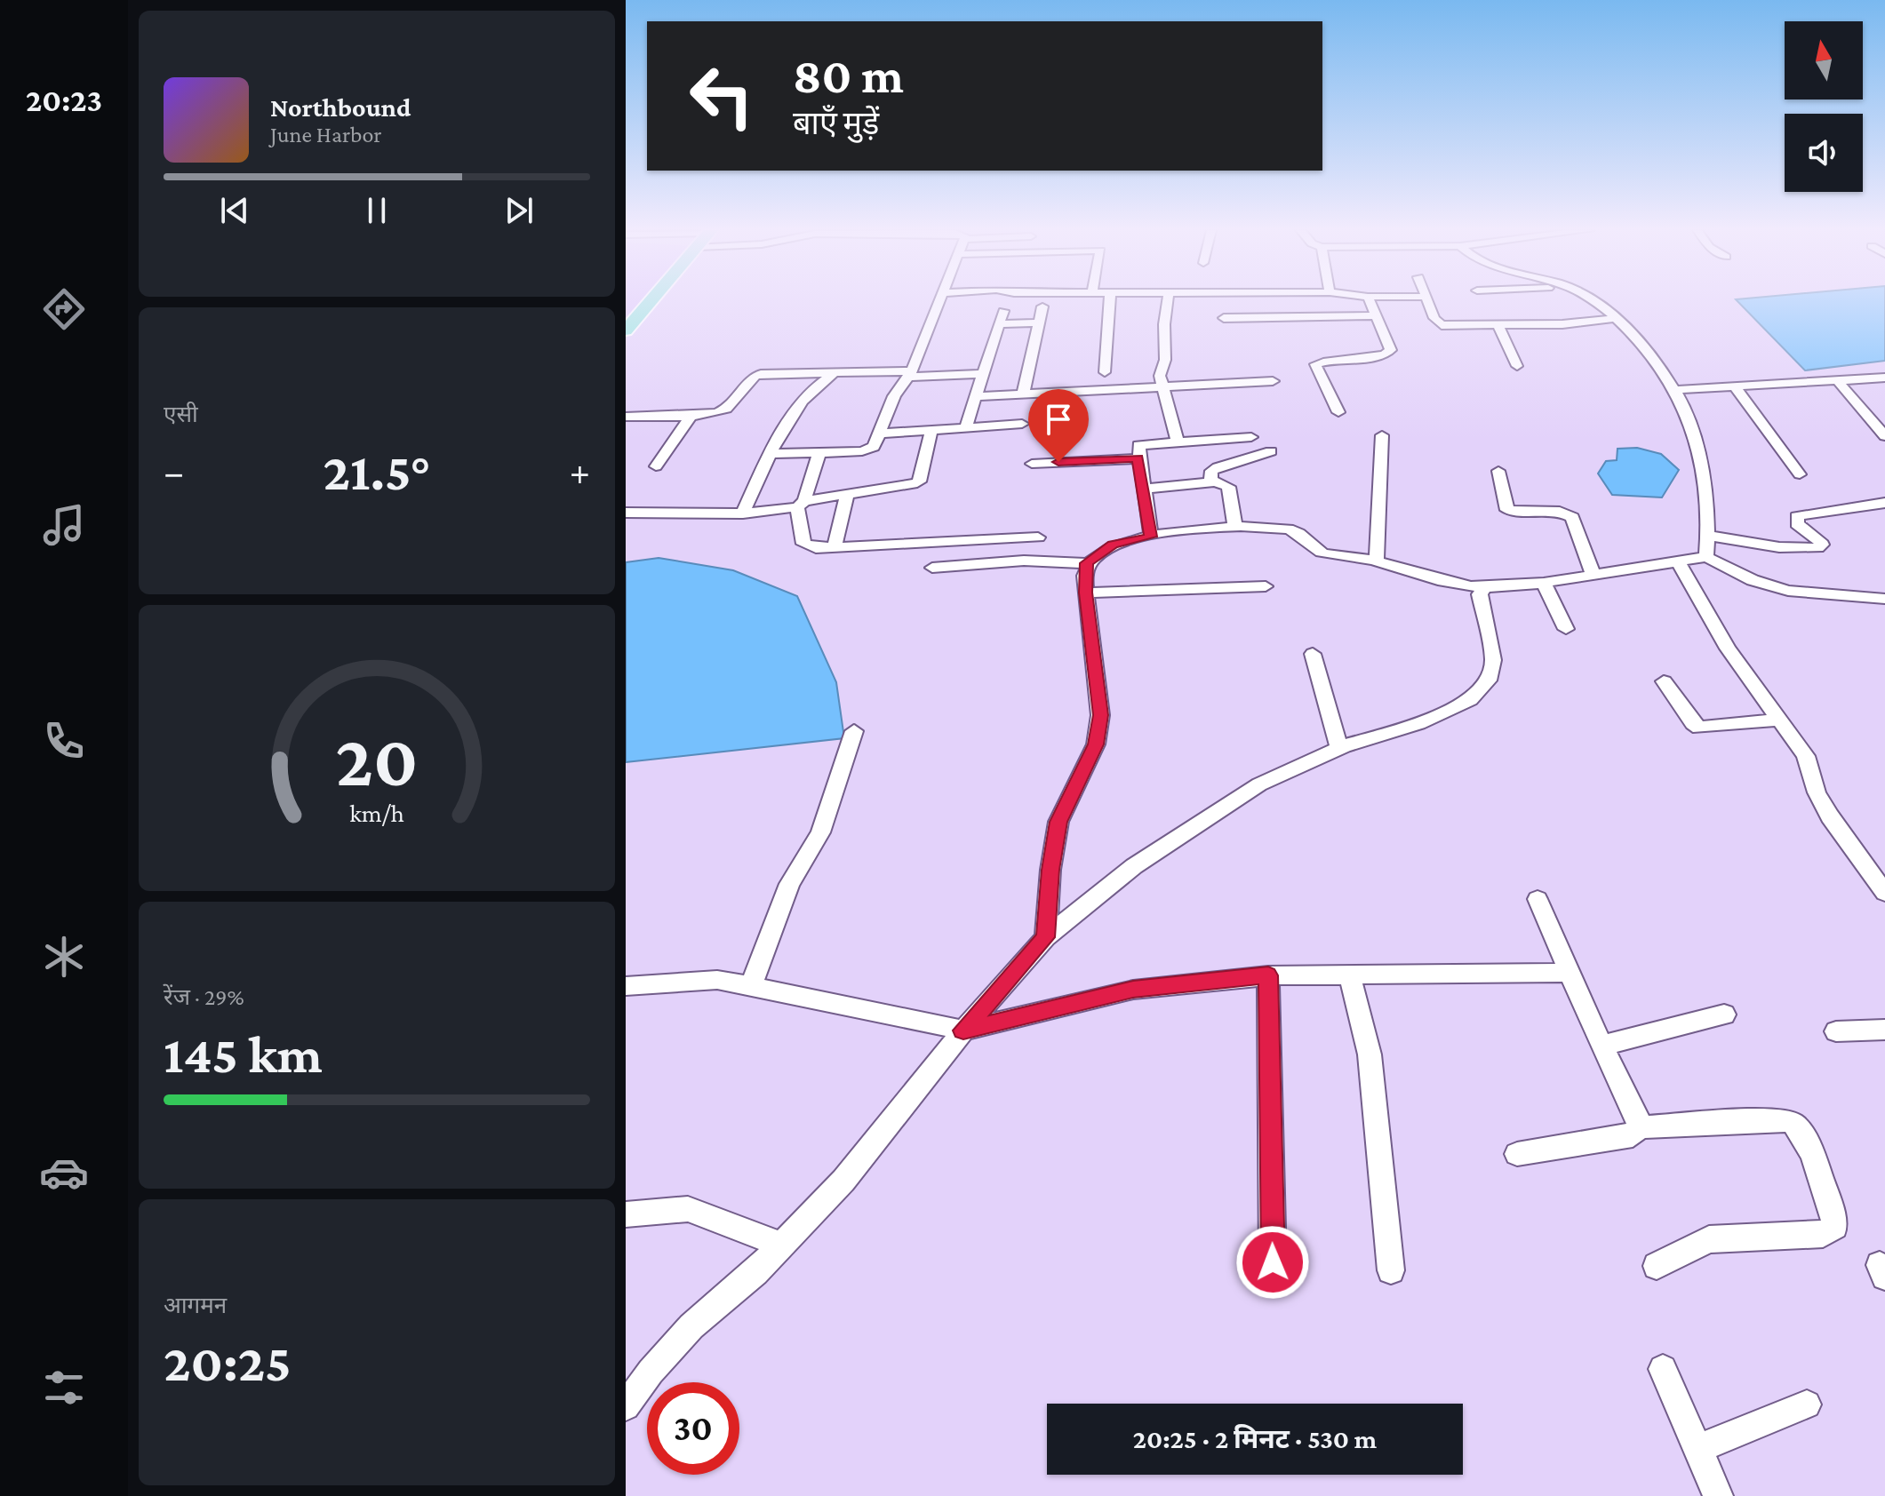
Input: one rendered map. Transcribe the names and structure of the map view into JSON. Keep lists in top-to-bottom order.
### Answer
{
  "north": "top",
  "page": {
    "tabs": "20:23",
    "turn": ["80 m", "बाएँ मुड़ें"],
    "song": ["Northbound", "June Harbor"],
    "tile": [
      "एसी",
      ["रेंज · 29%", "145 km"],
      ["आगमन", "20:25"]
    ],
    "heat": ["−", "21.5°", "+"],
    "limit": "30",
    "trip": "20:25 · 2 मिनट · 530 m",
    "gauge": ["20", "km/h"]
  }
}
